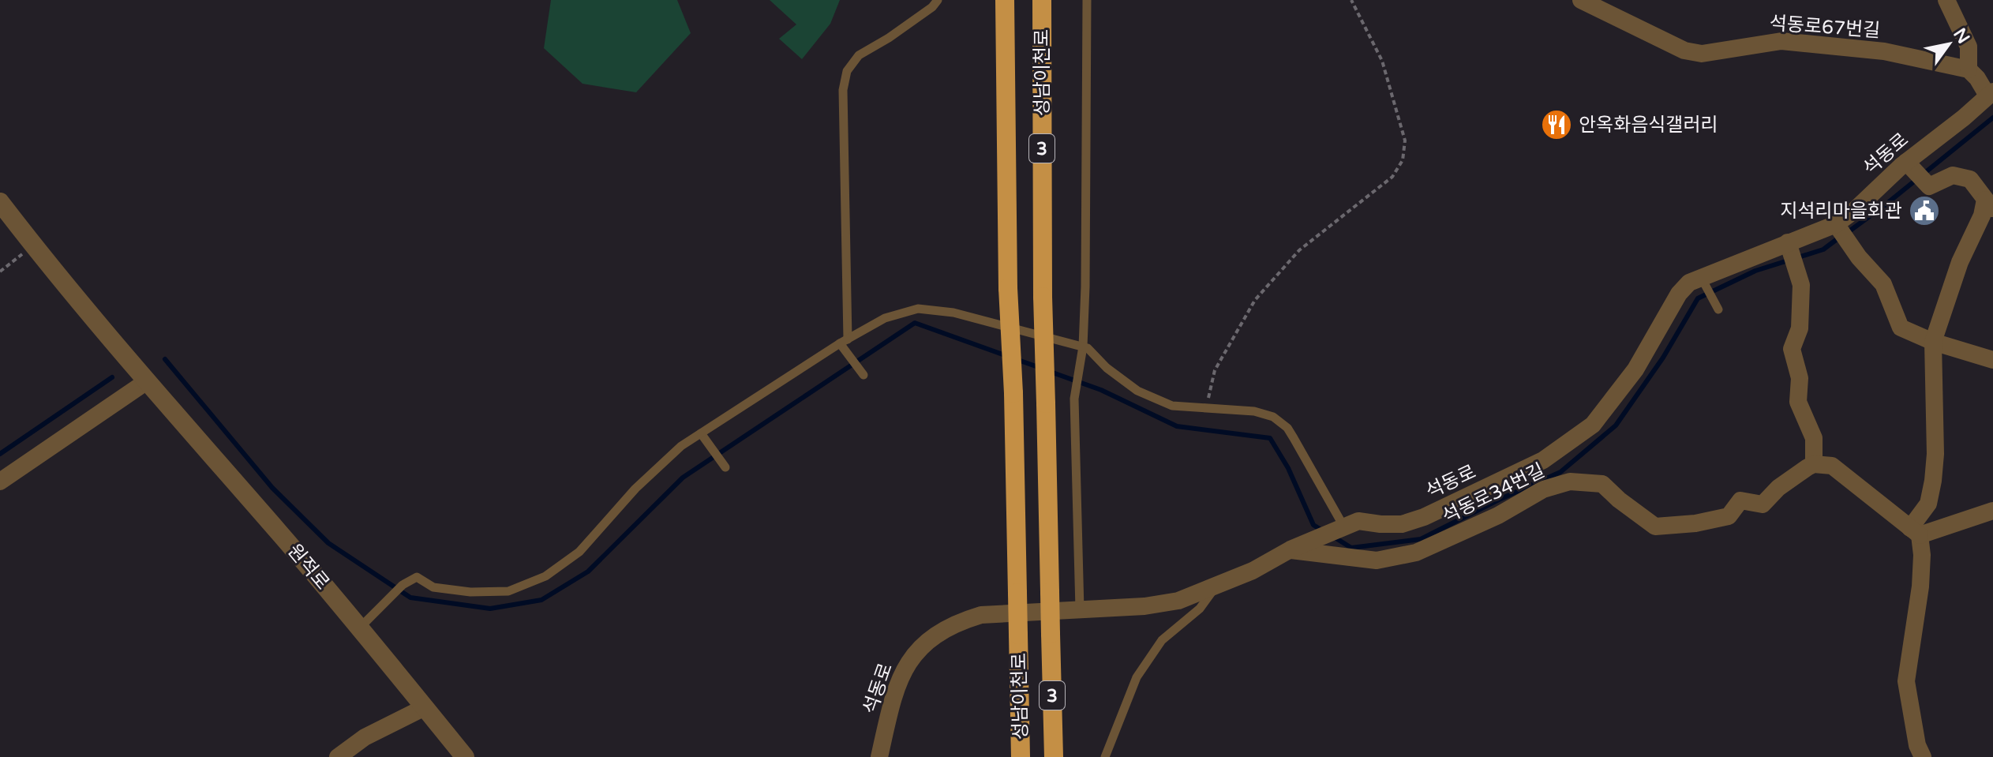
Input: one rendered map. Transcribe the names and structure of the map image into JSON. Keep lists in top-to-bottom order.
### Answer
{
  "streets": {
    "highway": ["성남이천로", "3"],
    "street": [
      "석동로67번길",
      "석동로",
      "석동로34번길",
      "원적로"
    ]
  },
  "crossings": [
    ["석동로", "석동로34번길"]
  ],
  "places": {
    "restaurant": ["안옥화음식갤러리"],
    "public building": ["지석리마을회관"]
  },
  "north": "top right"
}
